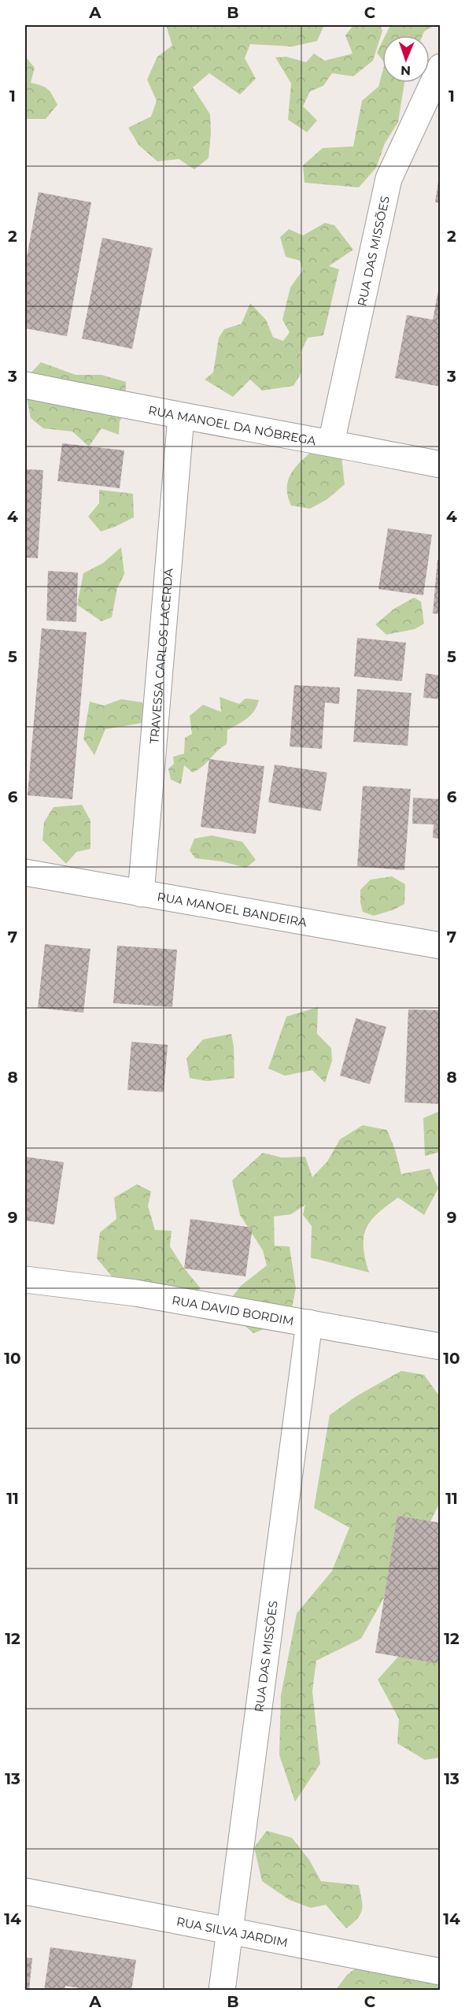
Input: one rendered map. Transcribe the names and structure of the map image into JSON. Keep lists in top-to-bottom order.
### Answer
{
  "streets": {
    "street": [
      "RUA DAS MISSÕES",
      "RUA MANOEL DA NÓBREGA",
      "TRAVESSA CARLOS LACERDA",
      "RUA MANOEL BANDEIRA",
      "RUA DAVID BORDIM",
      "RUA SILVA JARDIM"
    ]
  },
  "crossings": [
    ["RUA DAS MISSÕES", "RUA MANOEL DA NÓBREGA"],
    ["RUA DAS MISSÕES", "RUA DAVID BORDIM"],
    ["RUA DAS MISSÕES", "RUA SILVA JARDIM"],
    ["RUA MANOEL DA NÓBREGA", "TRAVESSA CARLOS LACERDA"],
    ["TRAVESSA CARLOS LACERDA", "RUA MANOEL BANDEIRA"]
  ],
  "north": "bottom",
  "grid": {
    "columns": ["A", "B", "C"],
    "rows": [
      "1",
      "2",
      "3",
      "4",
      "5",
      "6",
      "7",
      "8",
      "9",
      "10",
      "11",
      "12",
      "13",
      "14"
    ]
  }
}
